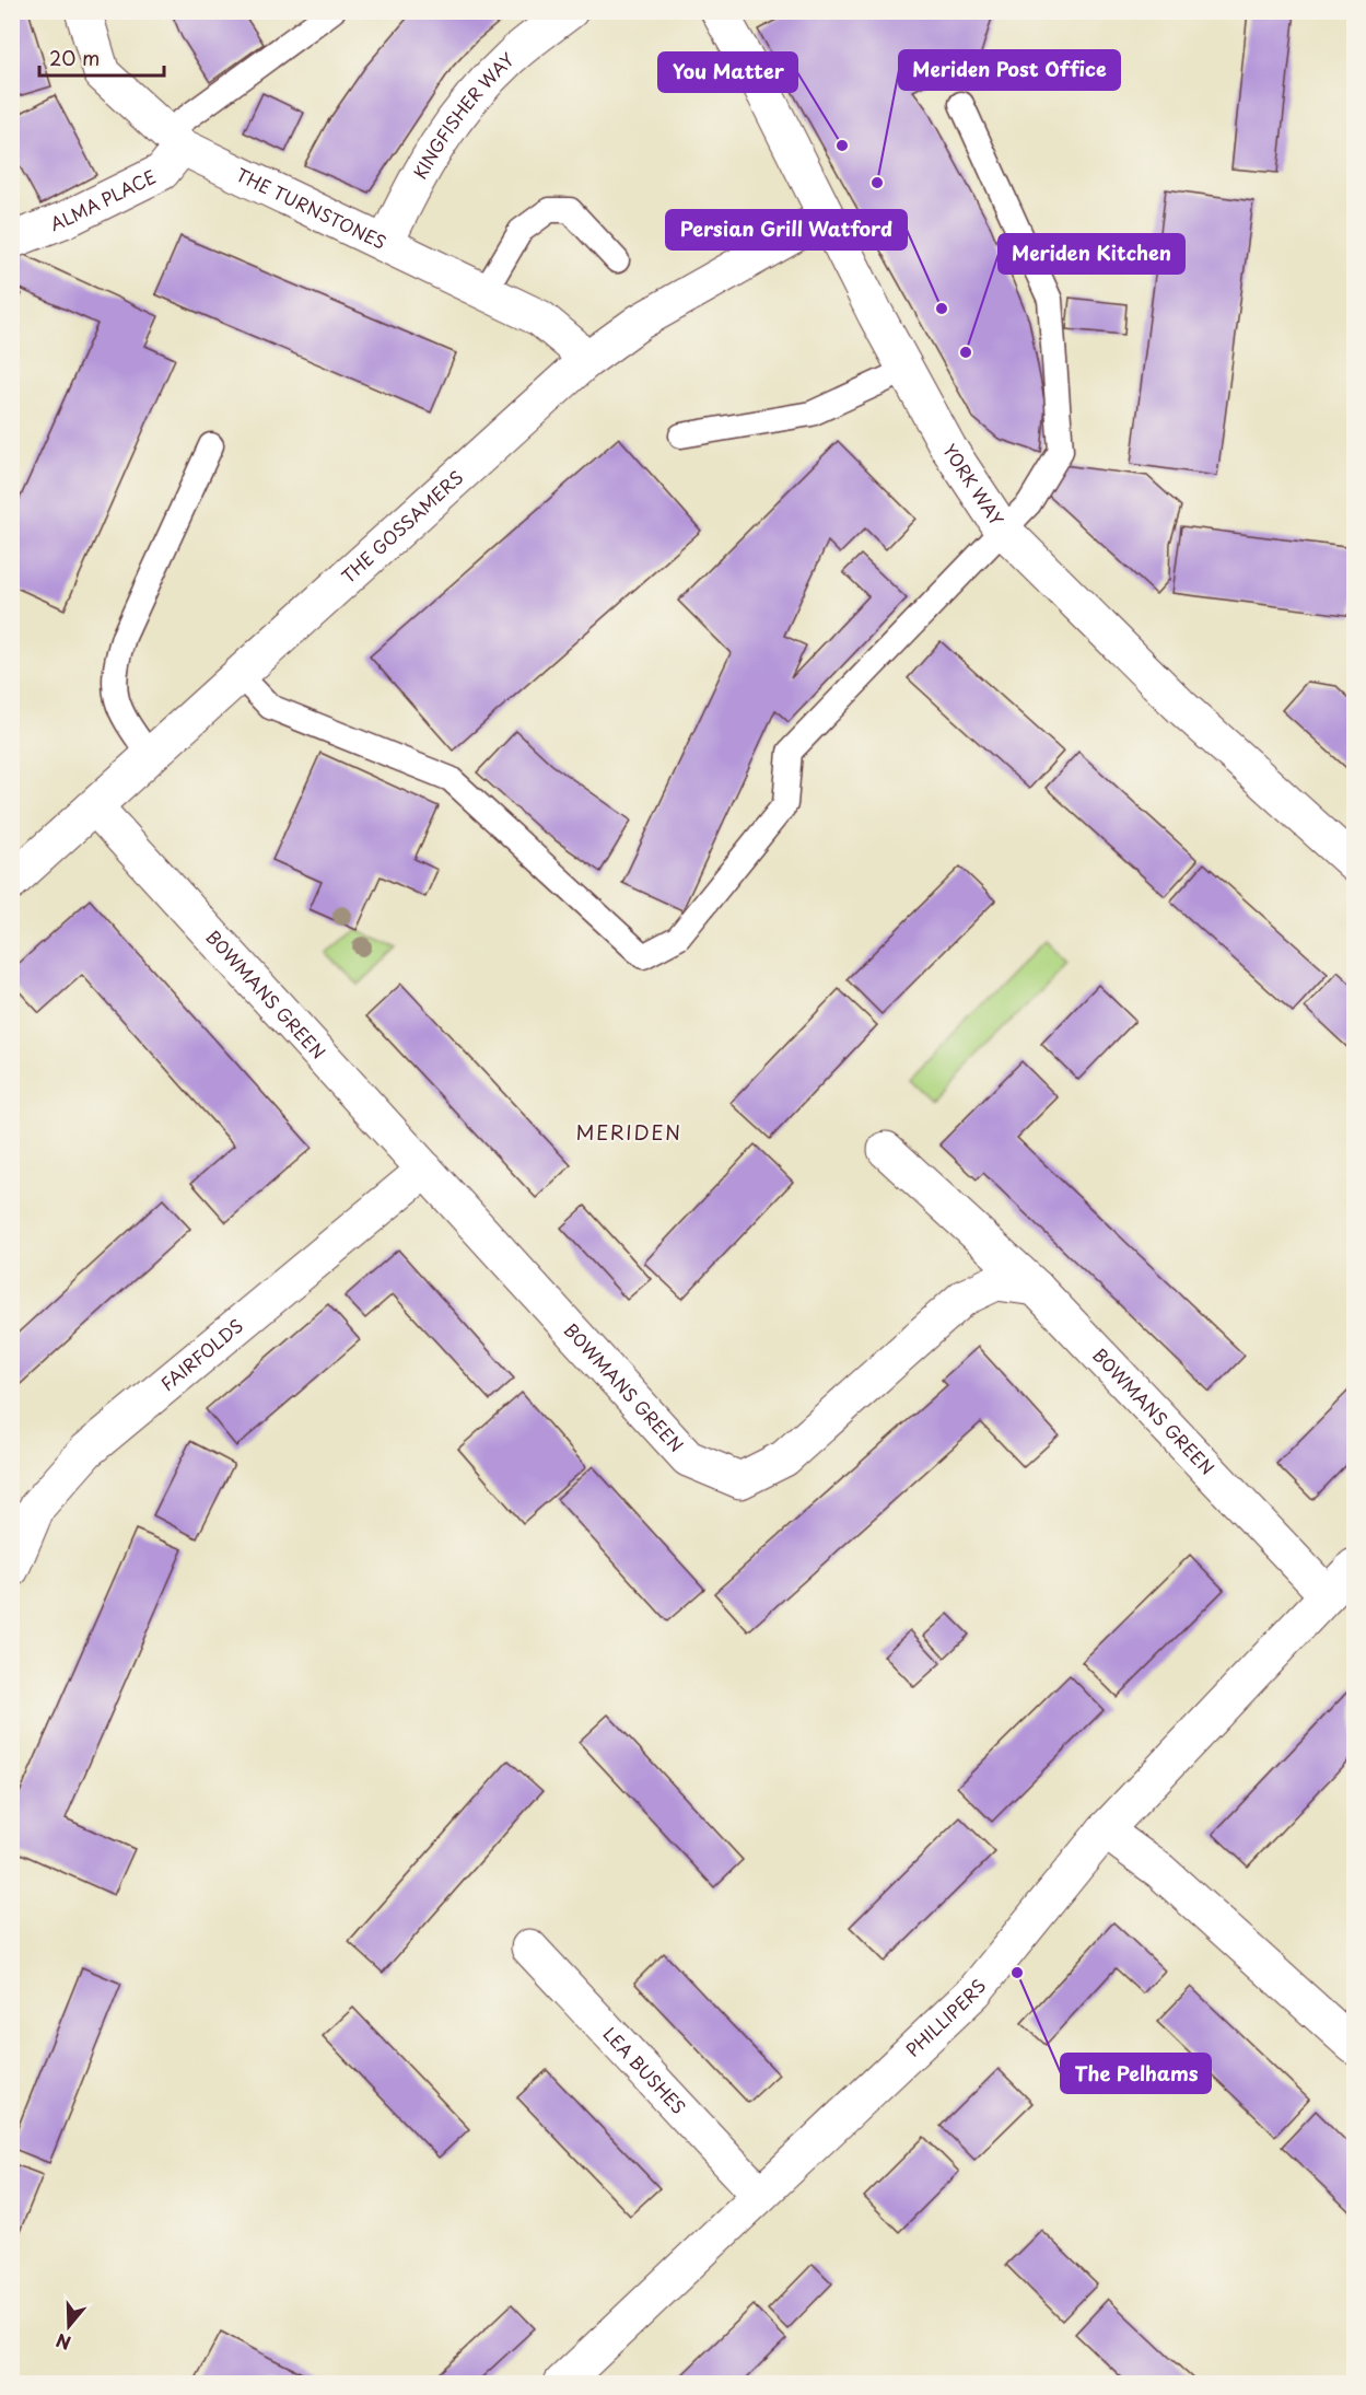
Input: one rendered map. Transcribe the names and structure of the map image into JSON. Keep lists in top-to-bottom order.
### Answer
{
  "streets": {
    "street": [
      "KINGFISHER WAY",
      "ALMA PLACE",
      "THE TURNSTONES",
      "YORK WAY",
      "THE GOSSAMERS",
      "BOWMANS GREEN",
      "FAIRFOLDS",
      "PHILLIPERS",
      "LEA BUSHES"
    ]
  },
  "crossings": [
    ["KINGFISHER WAY", "THE TURNSTONES"],
    ["ALMA PLACE", "THE TURNSTONES"],
    ["THE TURNSTONES", "THE GOSSAMERS"],
    ["YORK WAY", "THE GOSSAMERS"],
    ["THE GOSSAMERS", "BOWMANS GREEN"],
    ["BOWMANS GREEN", "FAIRFOLDS"],
    ["BOWMANS GREEN", "PHILLIPERS"],
    ["PHILLIPERS", "LEA BUSHES"]
  ],
  "districts": ["MERIDEN"],
  "places": [
    "You Matter",
    "Meriden Post Office",
    "Persian Grill Watford",
    "Meriden Kitchen",
    "The Pelhams"
  ],
  "scale_bar": "20 m",
  "north": "bottom"
}
